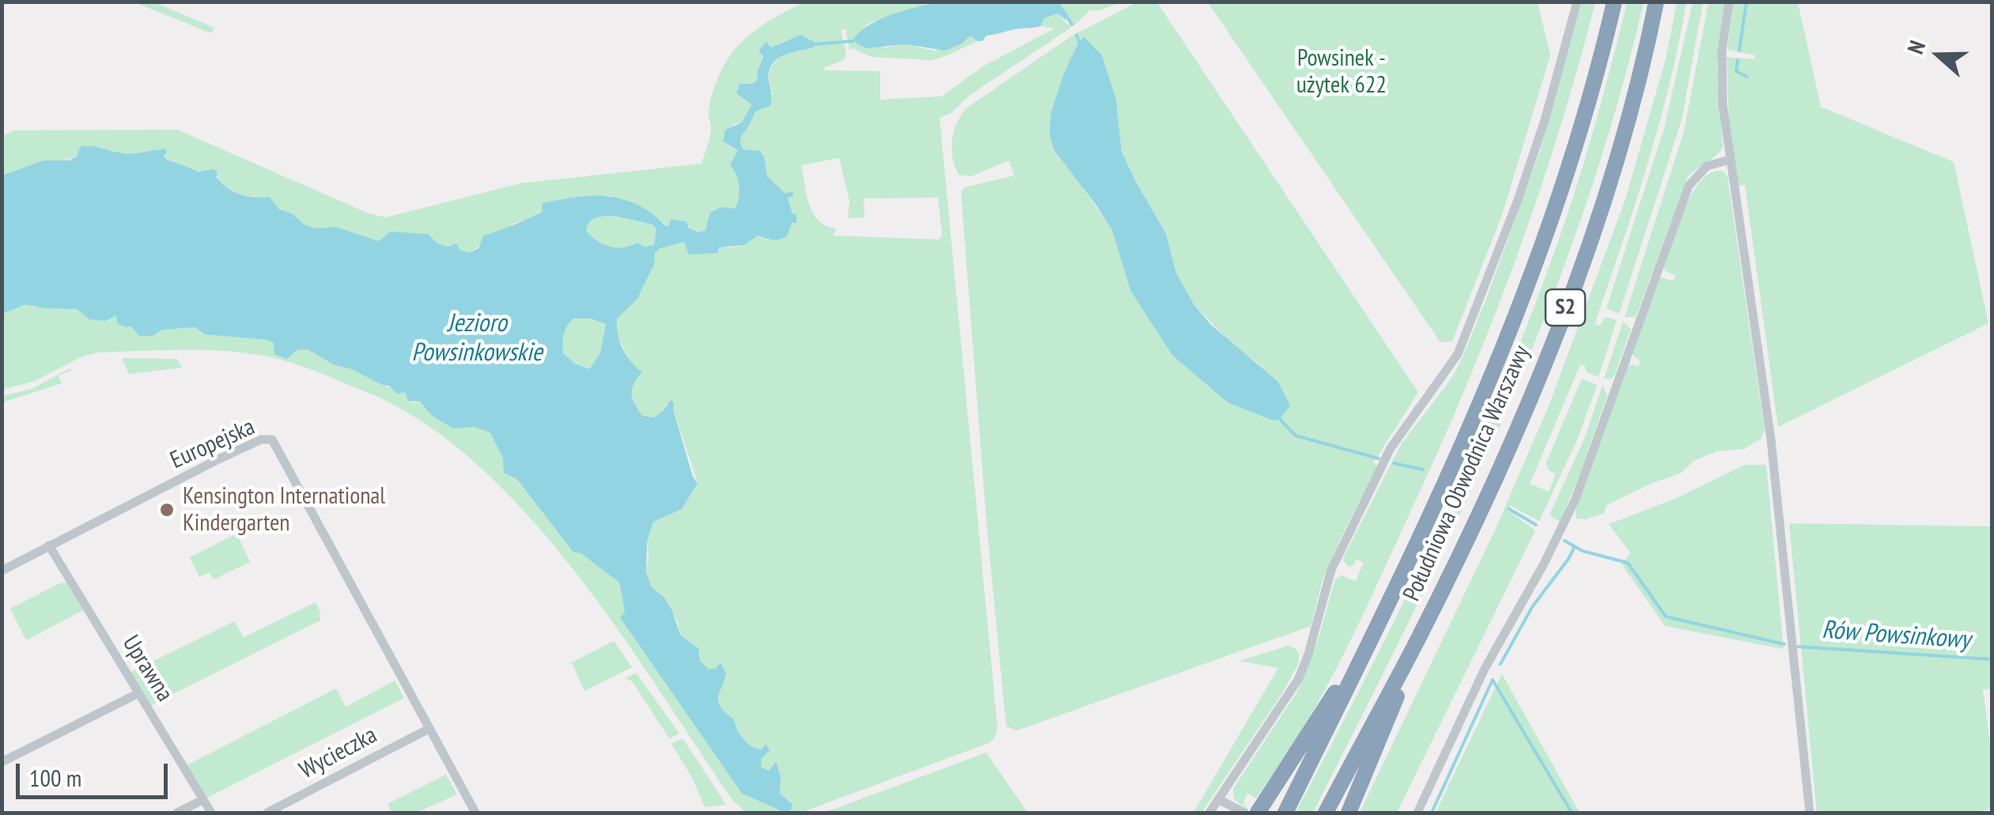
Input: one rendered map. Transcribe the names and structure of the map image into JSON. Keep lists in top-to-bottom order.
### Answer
{
  "streets": {
    "highway": ["S2", "Południowa Obwodnica Warszawy"],
    "street": ["Europejska", "Uprawna", "Wycieczka"]
  },
  "crossings": [
    ["Europejska", "Uprawna"],
    ["Europejska", "Wycieczka"]
  ],
  "water": ["Jezioro Powsinkowskie", "Rów Powsinkowy"],
  "parks": ["Powsinek - użytek 622"],
  "places": ["Kensington International Kindergarten"],
  "scale_bar": "100 m",
  "north": "left"
}
